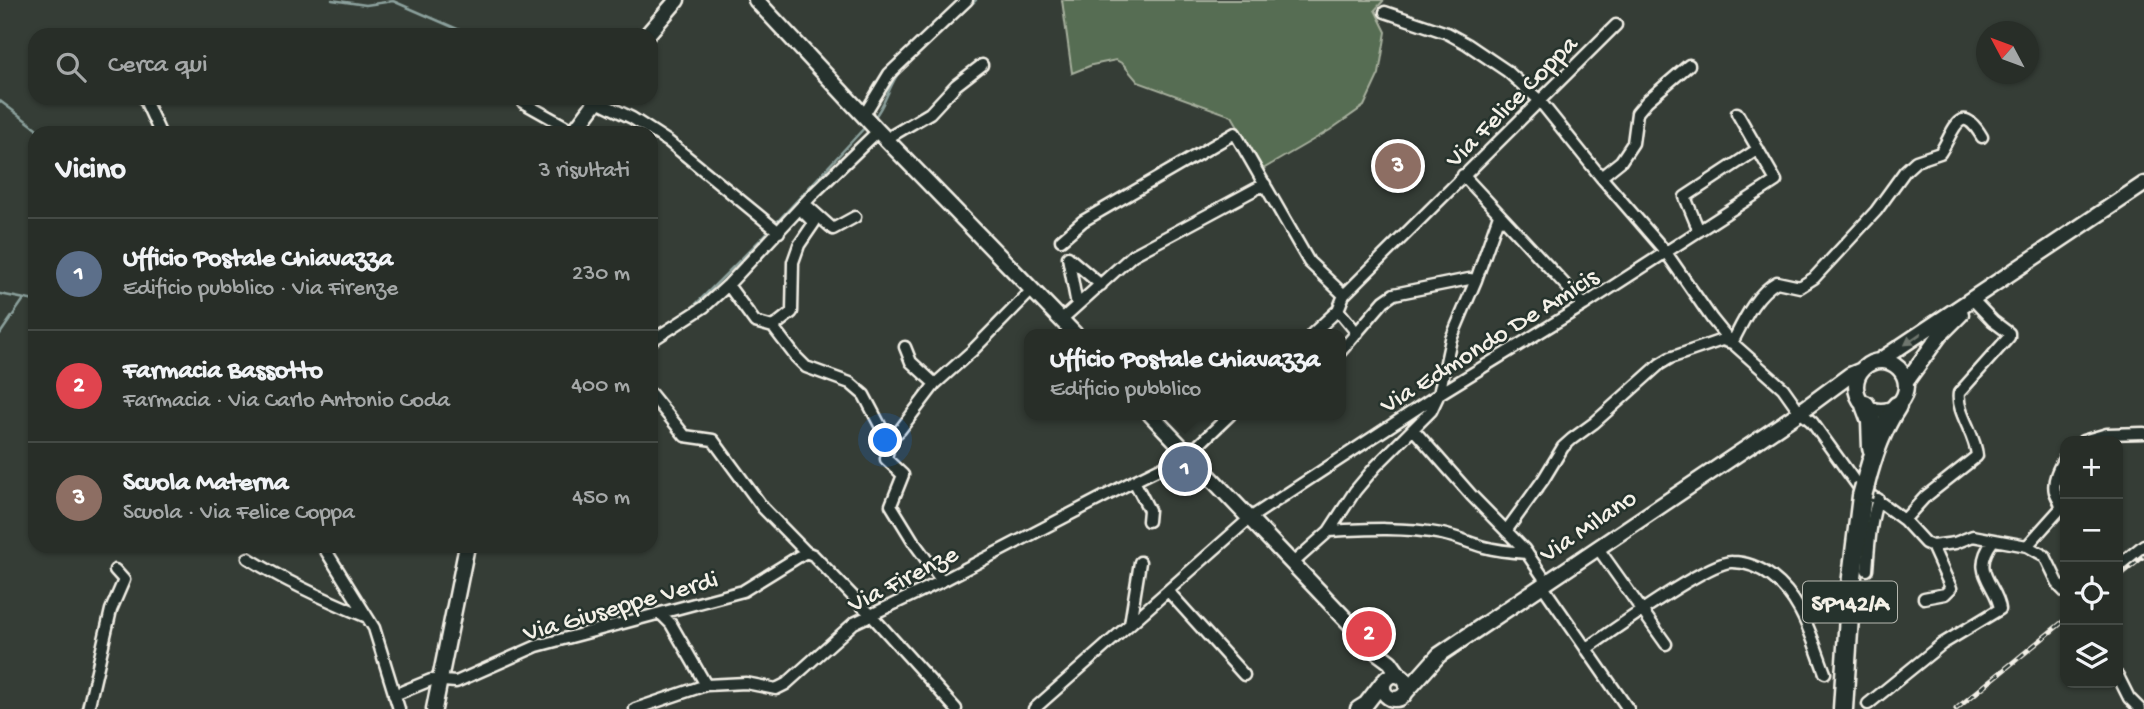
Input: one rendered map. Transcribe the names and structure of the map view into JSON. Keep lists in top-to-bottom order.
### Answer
{
  "streets": {
    "highway": ["SP142/A"],
    "main road": ["Via Milano"],
    "street": [
      "Via Felice Coppa",
      "Via Edmondo De Amicis",
      "Via Firenze",
      "Via Giuseppe Verdi"
    ]
  },
  "crossings": [
    ["Via Milano", "SP142/A"]
  ],
  "north": "top left",
  "page": {
    "search": "Cerca qui",
    "heading": ["Vicino", "3 risultati"],
    "pins": ["3", "1", "2"],
    "list": [
      {
        "mark": "1",
        "name": "Ufficio Postale Chiavazza",
        "note": "Edificio pubblico · Via Firenze",
        "value": "230 m"
      },
      {
        "mark": "2",
        "name": "Farmacia Bassotto",
        "note": "Farmacia · Via Carlo Antonio Coda",
        "value": "400 m"
      },
      {
        "mark": "3",
        "name": "Scuola Materna",
        "note": "Scuola · Via Felice Coppa",
        "value": "450 m"
      }
    ],
    "popup": ["Ufficio Postale Chiavazza", "Edificio pubblico"],
    "map_buttons": ["+", "−"]
  }
}
